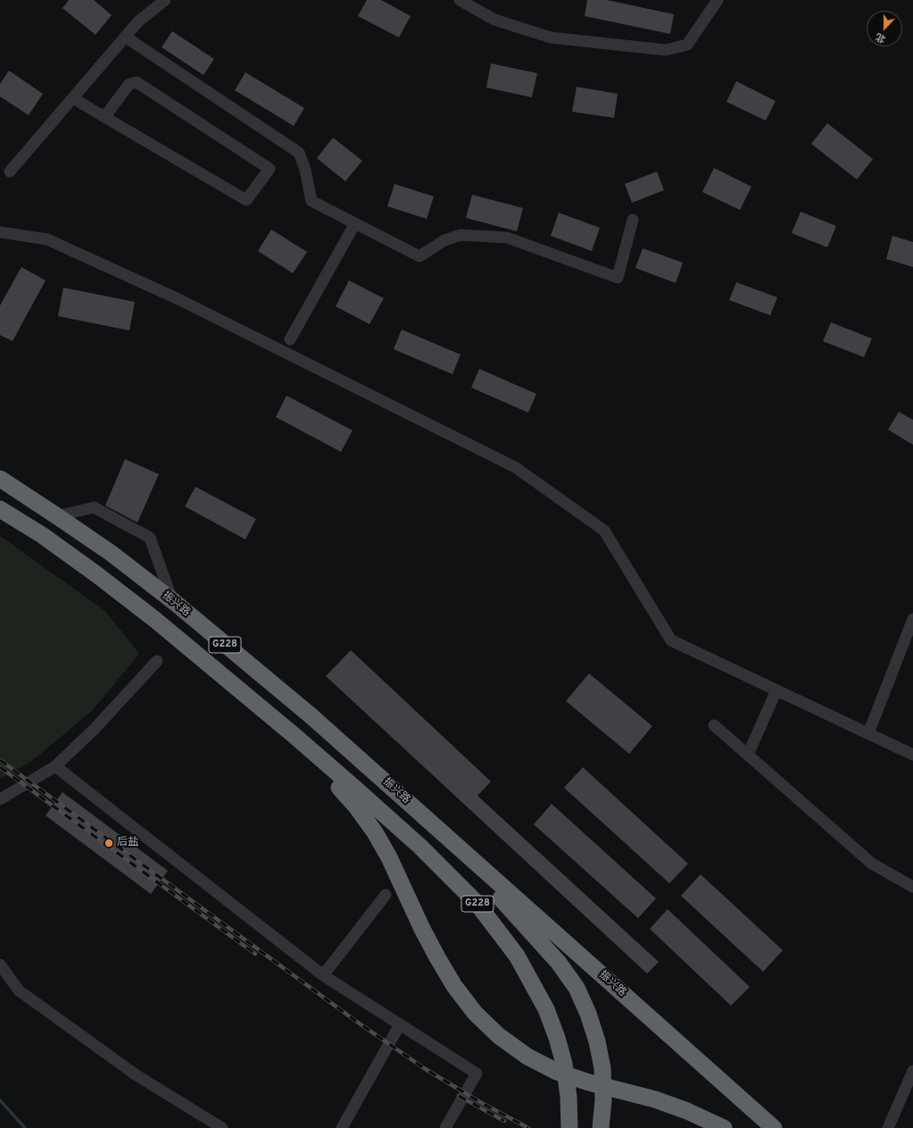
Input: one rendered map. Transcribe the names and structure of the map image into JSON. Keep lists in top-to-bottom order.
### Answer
{
  "streets": {
    "highway": ["振兴路", "G228"]
  },
  "places": ["后盐"],
  "north": "bottom"
}
